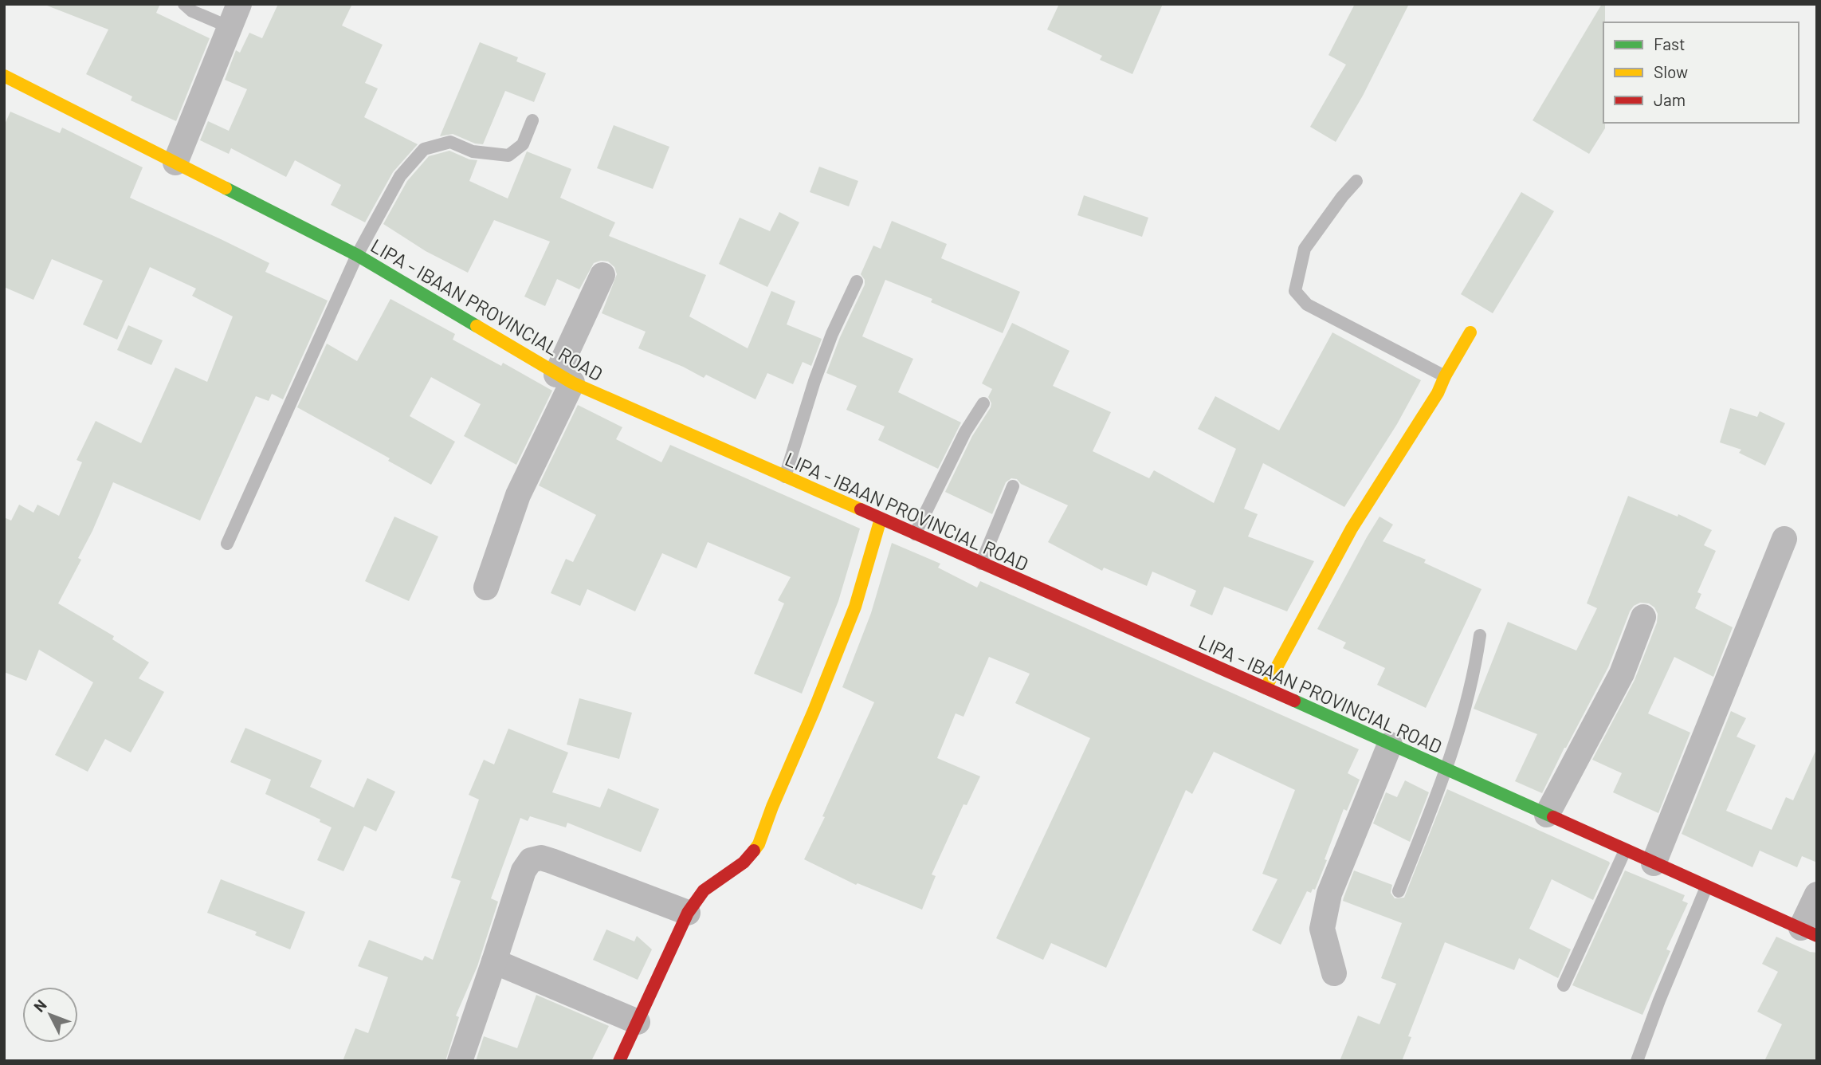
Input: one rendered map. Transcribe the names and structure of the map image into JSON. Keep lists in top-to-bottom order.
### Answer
{
  "streets": {
    "main road": ["LIPA - IBAAN PROVINCIAL ROAD"]
  },
  "legend": ["Fast", "Slow", "Jam"],
  "north": "top left"
}
